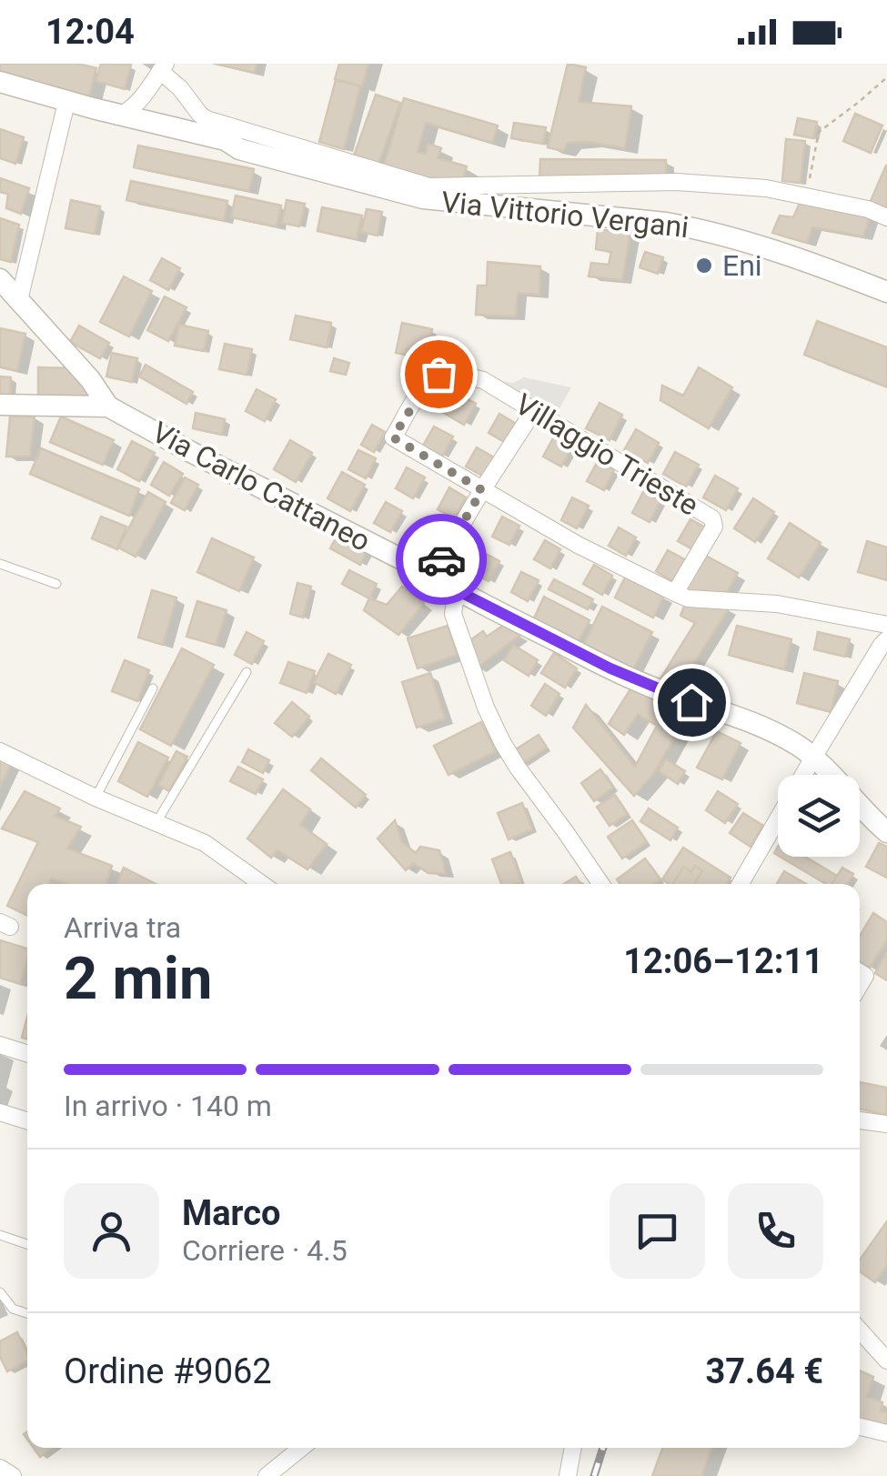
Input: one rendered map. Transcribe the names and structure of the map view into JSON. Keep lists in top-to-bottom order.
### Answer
{
  "streets": {
    "street": ["Via Vittorio Vergani", "Villaggio Trieste", "Via Carlo Cattaneo"]
  },
  "places": ["Eni"],
  "page": {
    "status": "12:04",
    "heading": ["2 min", "Arriva tra", "12:06–12:11"],
    "panel": [
      "Marco",
      "Corriere · 4.5",
      "Ordine #9062",
      "37.64 €"
    ],
    "bar": "In arrivo · 140 m"
  }
}
